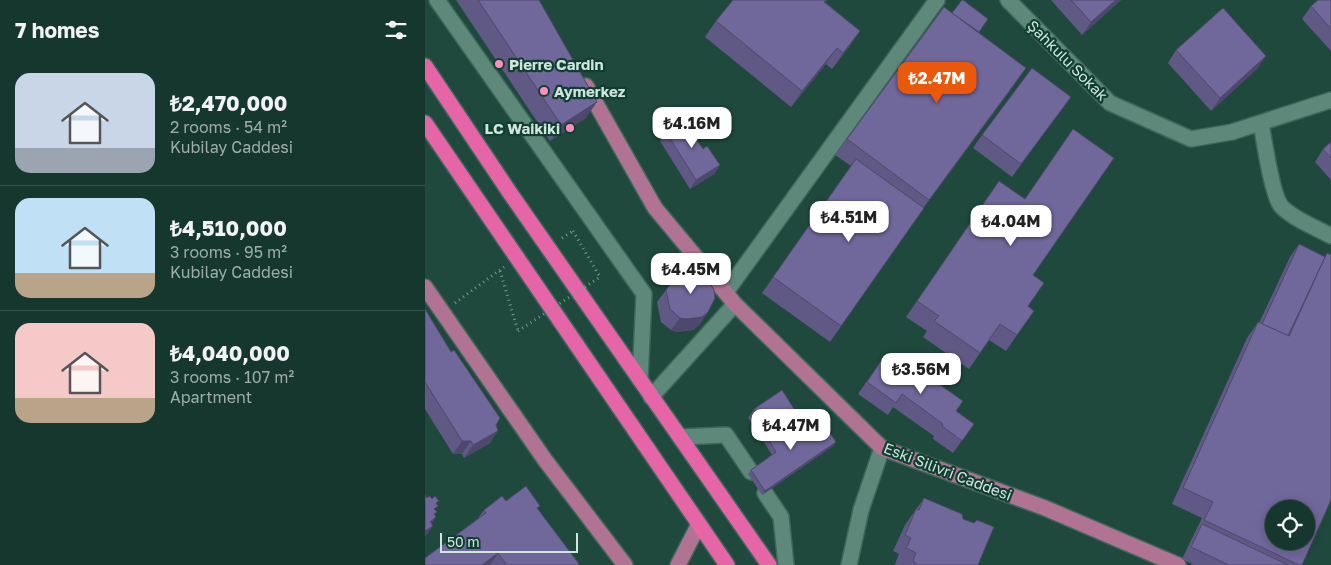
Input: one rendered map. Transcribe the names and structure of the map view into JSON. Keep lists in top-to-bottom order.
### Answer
{
  "streets": {
    "main road": ["Eski Silivri Caddesi"],
    "street": ["Şahkulu Sokak"]
  },
  "places": ["Pierre Cardin", "Aymerkez", "LC Waikiki"],
  "scale_bar": "50 m",
  "page": {
    "heading": "7 homes",
    "list": [
      {
        "name": "₺2,470,000",
        "note": "2 rooms · 54 m² · Kubilay Caddesi"
      },
      {
        "name": "₺4,510,000",
        "note": "3 rooms · 95 m² · Kubilay Caddesi"
      },
      {
        "name": "₺4,040,000",
        "note": "3 rooms · 107 m² · Apartment"
      }
    ],
    "price": [
      "₺2.47M",
      "₺4.16M",
      "₺4.51M",
      "₺4.04M",
      "₺4.45M",
      "₺3.56M",
      "₺4.47M"
    ],
    "scale": "50 m"
  }
}
